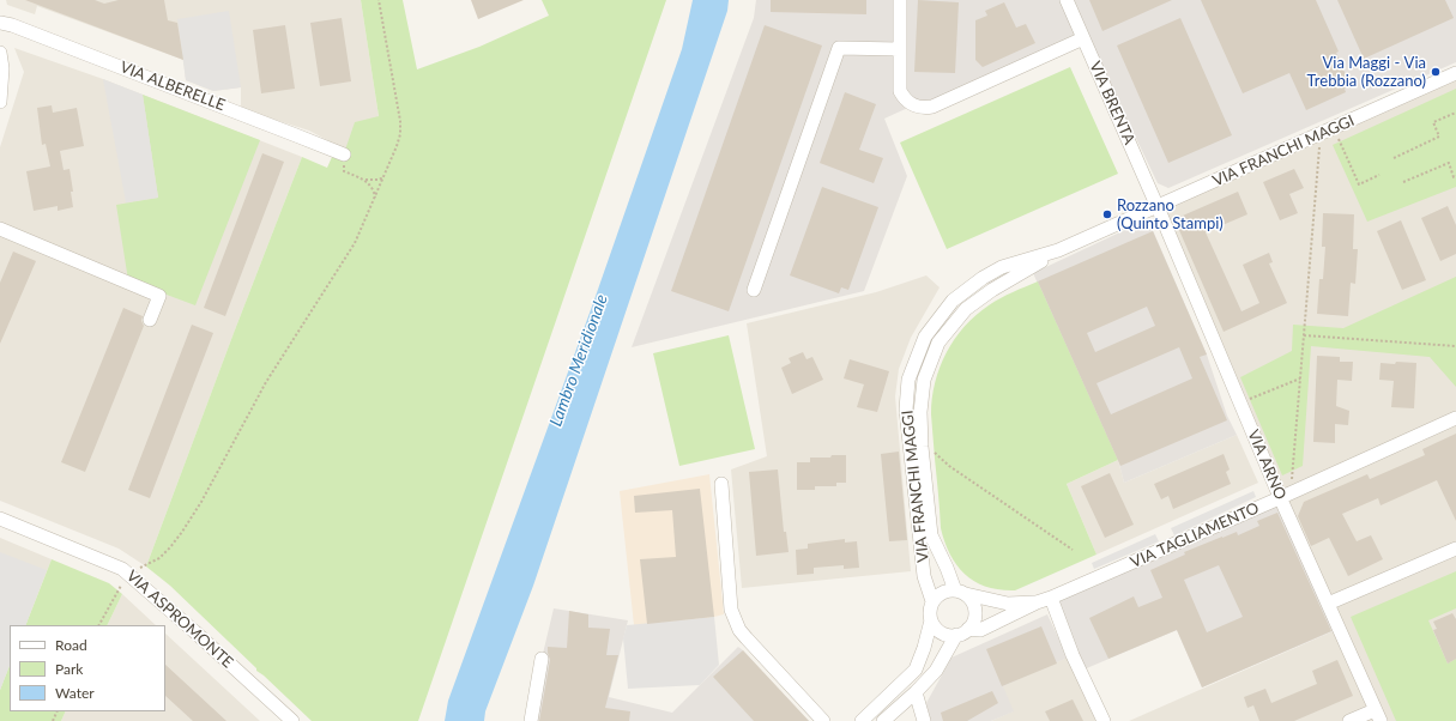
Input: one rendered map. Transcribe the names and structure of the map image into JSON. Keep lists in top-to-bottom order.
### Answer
{
  "streets": {
    "street": [
      "VIA ALBERELLE",
      "VIA BRENTA",
      "VIA FRANCHI MAGGI",
      "VIA ARNO",
      "VIA TAGLIAMENTO",
      "VIA ASPROMONTE"
    ]
  },
  "crossings": [
    ["VIA BRENTA", "VIA FRANCHI MAGGI"],
    ["VIA BRENTA", "VIA ARNO"],
    ["VIA FRANCHI MAGGI", "VIA ARNO"],
    ["VIA FRANCHI MAGGI", "VIA TAGLIAMENTO"],
    ["VIA ARNO", "VIA TAGLIAMENTO"]
  ],
  "water": ["Lambro Meridionale"],
  "places": ["Via Maggi - Via Trebbia (Rozzano)", "Rozzano (Quinto Stampi)"],
  "legend": ["Road", "Park", "Water"]
}
